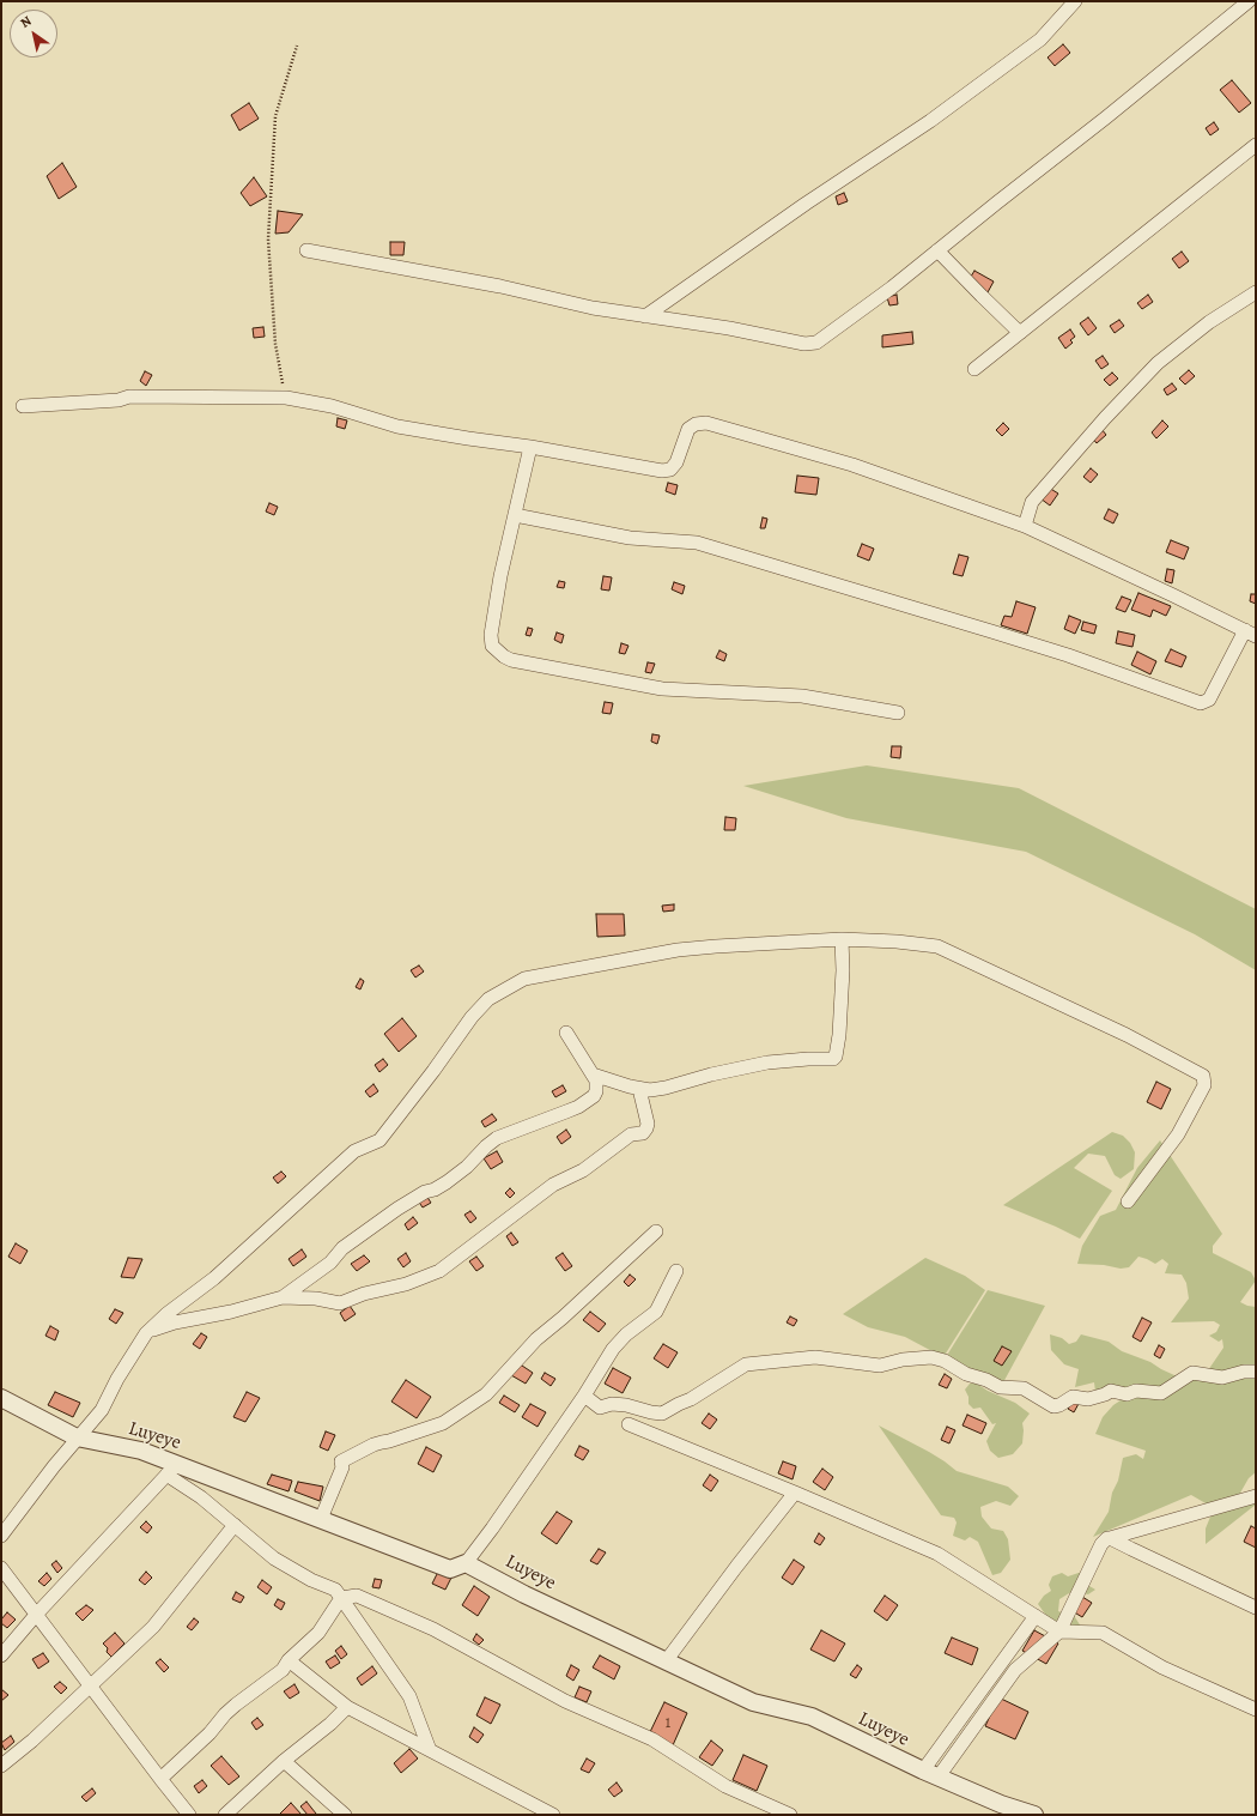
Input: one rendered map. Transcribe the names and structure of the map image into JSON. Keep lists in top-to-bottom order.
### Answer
{
  "streets": {
    "street": ["Luyeye"]
  },
  "house_numbers": ["1"],
  "north": "top left"
}
